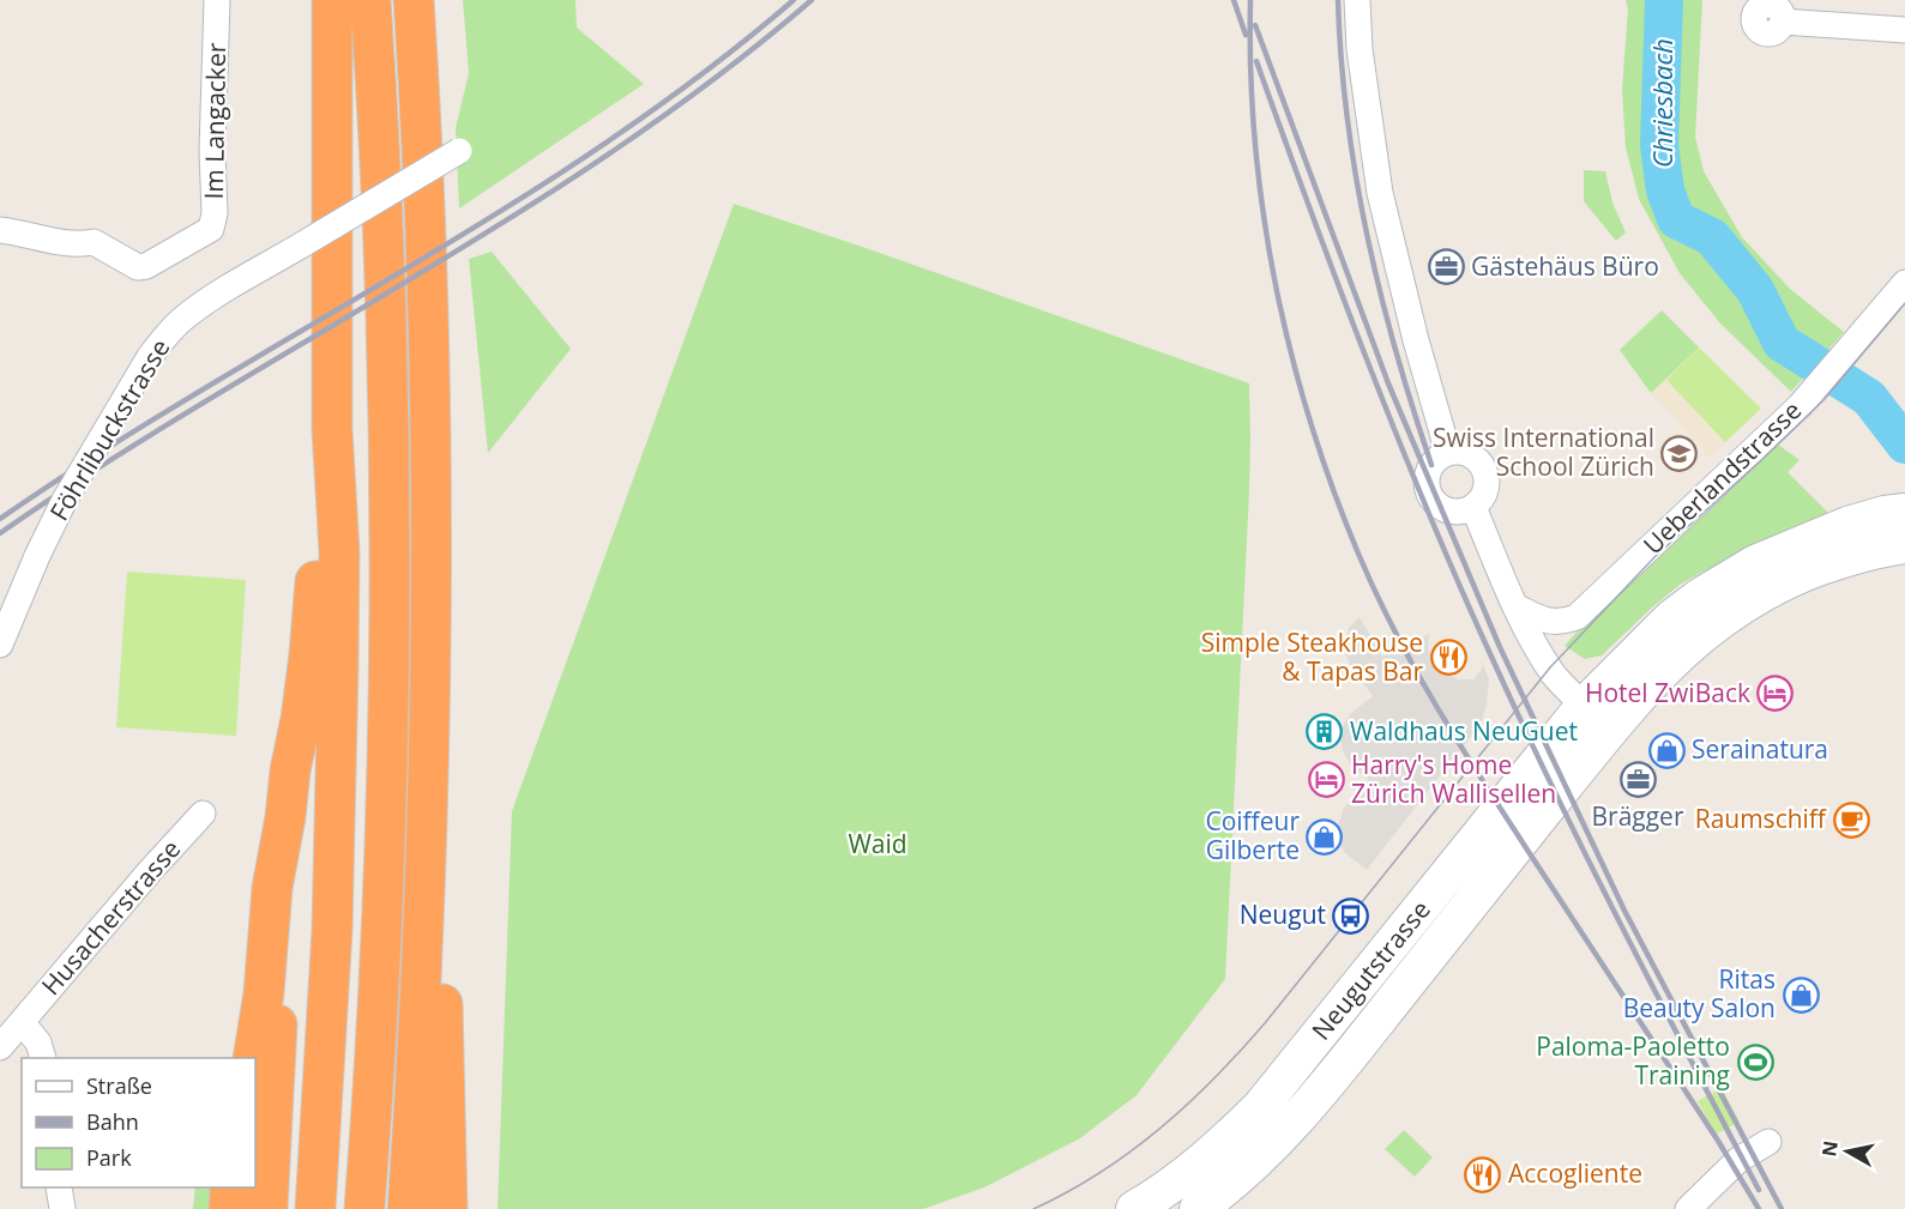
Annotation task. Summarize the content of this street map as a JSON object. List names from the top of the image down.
{
  "streets": {
    "main road": ["Neugutstrasse"],
    "street": [
      "Im Langacker",
      "Föhrlibuckstrasse",
      "Ueberlandstrasse",
      "Husacherstrasse"
    ]
  },
  "water": ["Chriesbach"],
  "parks": ["Waid"],
  "places": {
    "office": ["Gästehäus Büro", "Brägger"],
    "school or university": ["Swiss International School Zürich"],
    "restaurant": ["Simple Steakhouse & Tapas Bar", "Accogliente"],
    "hotel": ["Hotel ZwiBack", "Harry's Home Zürich Wallisellen"],
    "building": ["Waldhaus NeuGuet"],
    "shop": ["Serainatura", "Coiffeur Gilberte", "Ritas Beauty Salon"],
    "cafe": ["Raumschiff"],
    "bus stop": ["Neugut"],
    "sports": ["Paloma-Paoletto Training"]
  },
  "legend": ["Straße", "Bahn", "Park"],
  "north": "left"
}
